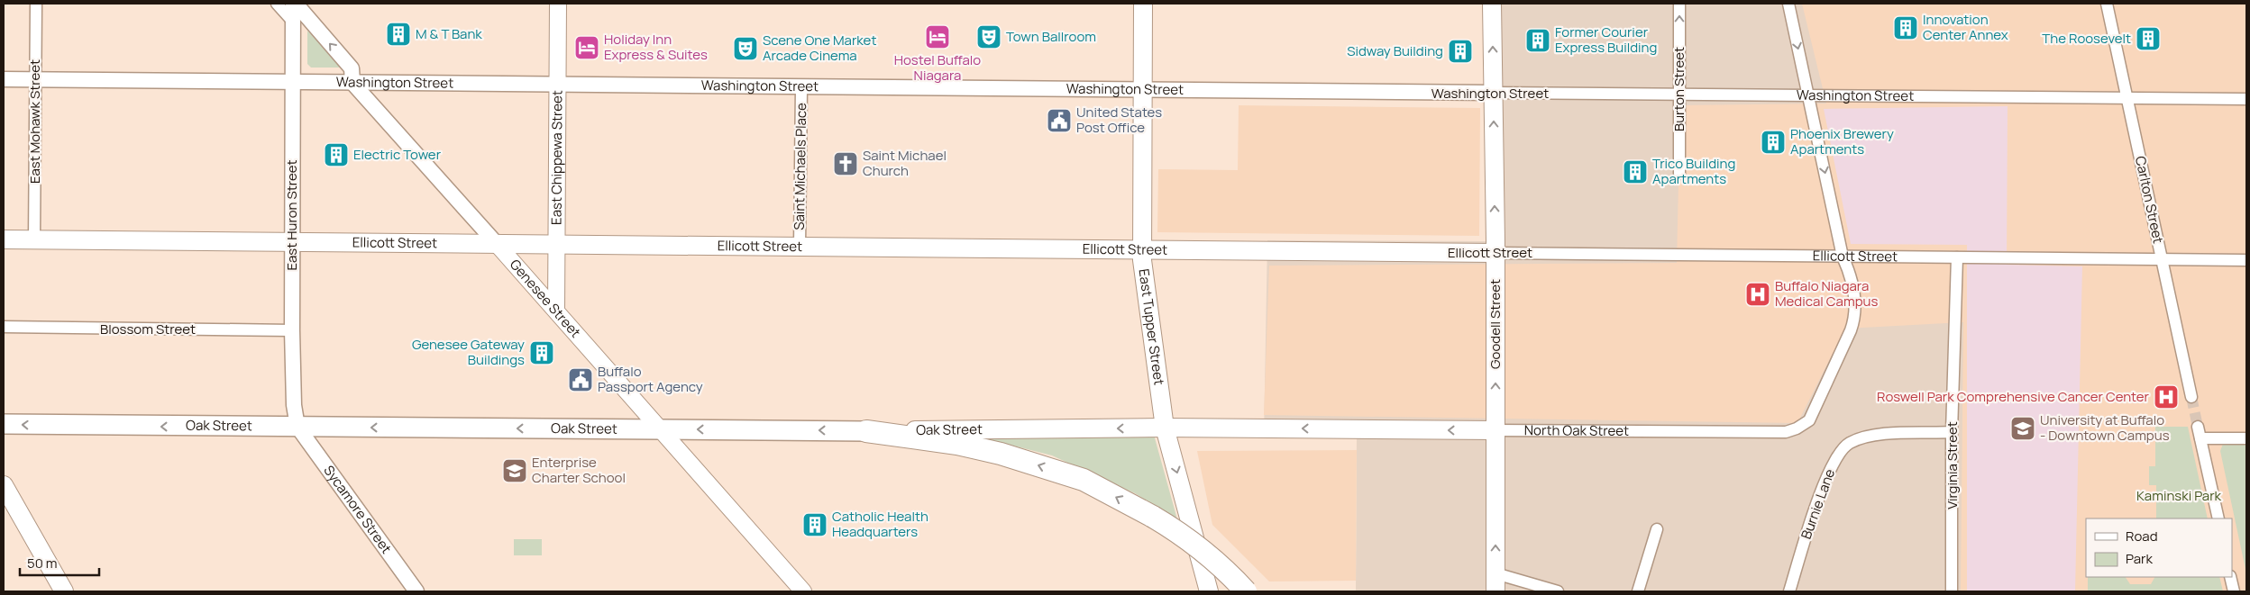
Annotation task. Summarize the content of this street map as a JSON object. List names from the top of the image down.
{
  "streets": {
    "highway": ["Oak Street"],
    "main road": [
      "East Chippewa Street",
      "Ellicott Street",
      "Genesee Street",
      "Goodell Street",
      "East Tupper Street",
      "North Oak Street"
    ],
    "street": [
      "Washington Street",
      "Burton Street",
      "East Mohawk Street",
      "Saint Michaels Place",
      "Carlton Street",
      "East Huron Street",
      "Blossom Street",
      "Virginia Street",
      "Burnie Lane",
      "Sycamore Street"
    ]
  },
  "crossings": [
    ["Washington Street", "Burton Street"],
    ["Washington Street", "East Mohawk Street"],
    ["Washington Street", "East Chippewa Street"],
    ["Washington Street", "Saint Michaels Place"],
    ["Washington Street", "Carlton Street"],
    ["Washington Street", "East Huron Street"],
    ["Washington Street", "Genesee Street"],
    ["Washington Street", "Goodell Street"],
    ["Washington Street", "East Tupper Street"],
    ["East Mohawk Street", "Ellicott Street"],
    ["East Chippewa Street", "Ellicott Street"],
    ["East Chippewa Street", "Genesee Street"],
    ["Saint Michaels Place", "Ellicott Street"],
    ["Carlton Street", "Ellicott Street"],
    ["East Huron Street", "Ellicott Street"],
    ["East Huron Street", "Genesee Street"],
    ["East Huron Street", "Blossom Street"],
    ["East Huron Street", "Oak Street"],
    ["East Huron Street", "Sycamore Street"],
    ["Ellicott Street", "Genesee Street"],
    ["Ellicott Street", "Goodell Street"],
    ["Ellicott Street", "East Tupper Street"],
    ["Ellicott Street", "North Oak Street"],
    ["Ellicott Street", "Virginia Street"],
    ["Genesee Street", "Oak Street"],
    ["Goodell Street", "North Oak Street"],
    ["East Tupper Street", "Oak Street"],
    ["East Tupper Street", "North Oak Street"],
    ["Oak Street", "North Oak Street"],
    ["Oak Street", "Sycamore Street"],
    ["Virginia Street", "Burnie Lane"]
  ],
  "one_way": [
    "Burton Street",
    "Goodell Street",
    "Oak Street",
    "North Oak Street"
  ],
  "parks": ["Kaminski Park"],
  "places": {
    "building": [
      "Innovation Center Annex",
      "M & T Bank",
      "The Roosevelt",
      "Former Courier Express Building",
      "Sidway Building",
      "Phoenix Brewery Apartments",
      "Electric Tower",
      "Trico Building Apartments",
      "Genesee Gateway Buildings",
      "Catholic Health Headquarters"
    ],
    "hotel": ["Hostel Buffalo Niagara", "Holiday Inn Express & Suites"],
    "theatre": ["Town Ballroom", "Scene One Market Arcade Cinema"],
    "public building": ["United States Post Office", "Buffalo Passport Agency"],
    "church": ["Saint Michael Church"],
    "hospital": ["Buffalo Niagara Medical Campus", "Roswell Park Comprehensive Cancer Center"],
    "school or university": ["University at Buffalo - Downtown Campus", "Enterprise Charter School"]
  },
  "legend": ["Road", "Park"],
  "scale_bar": "50 m"
}
